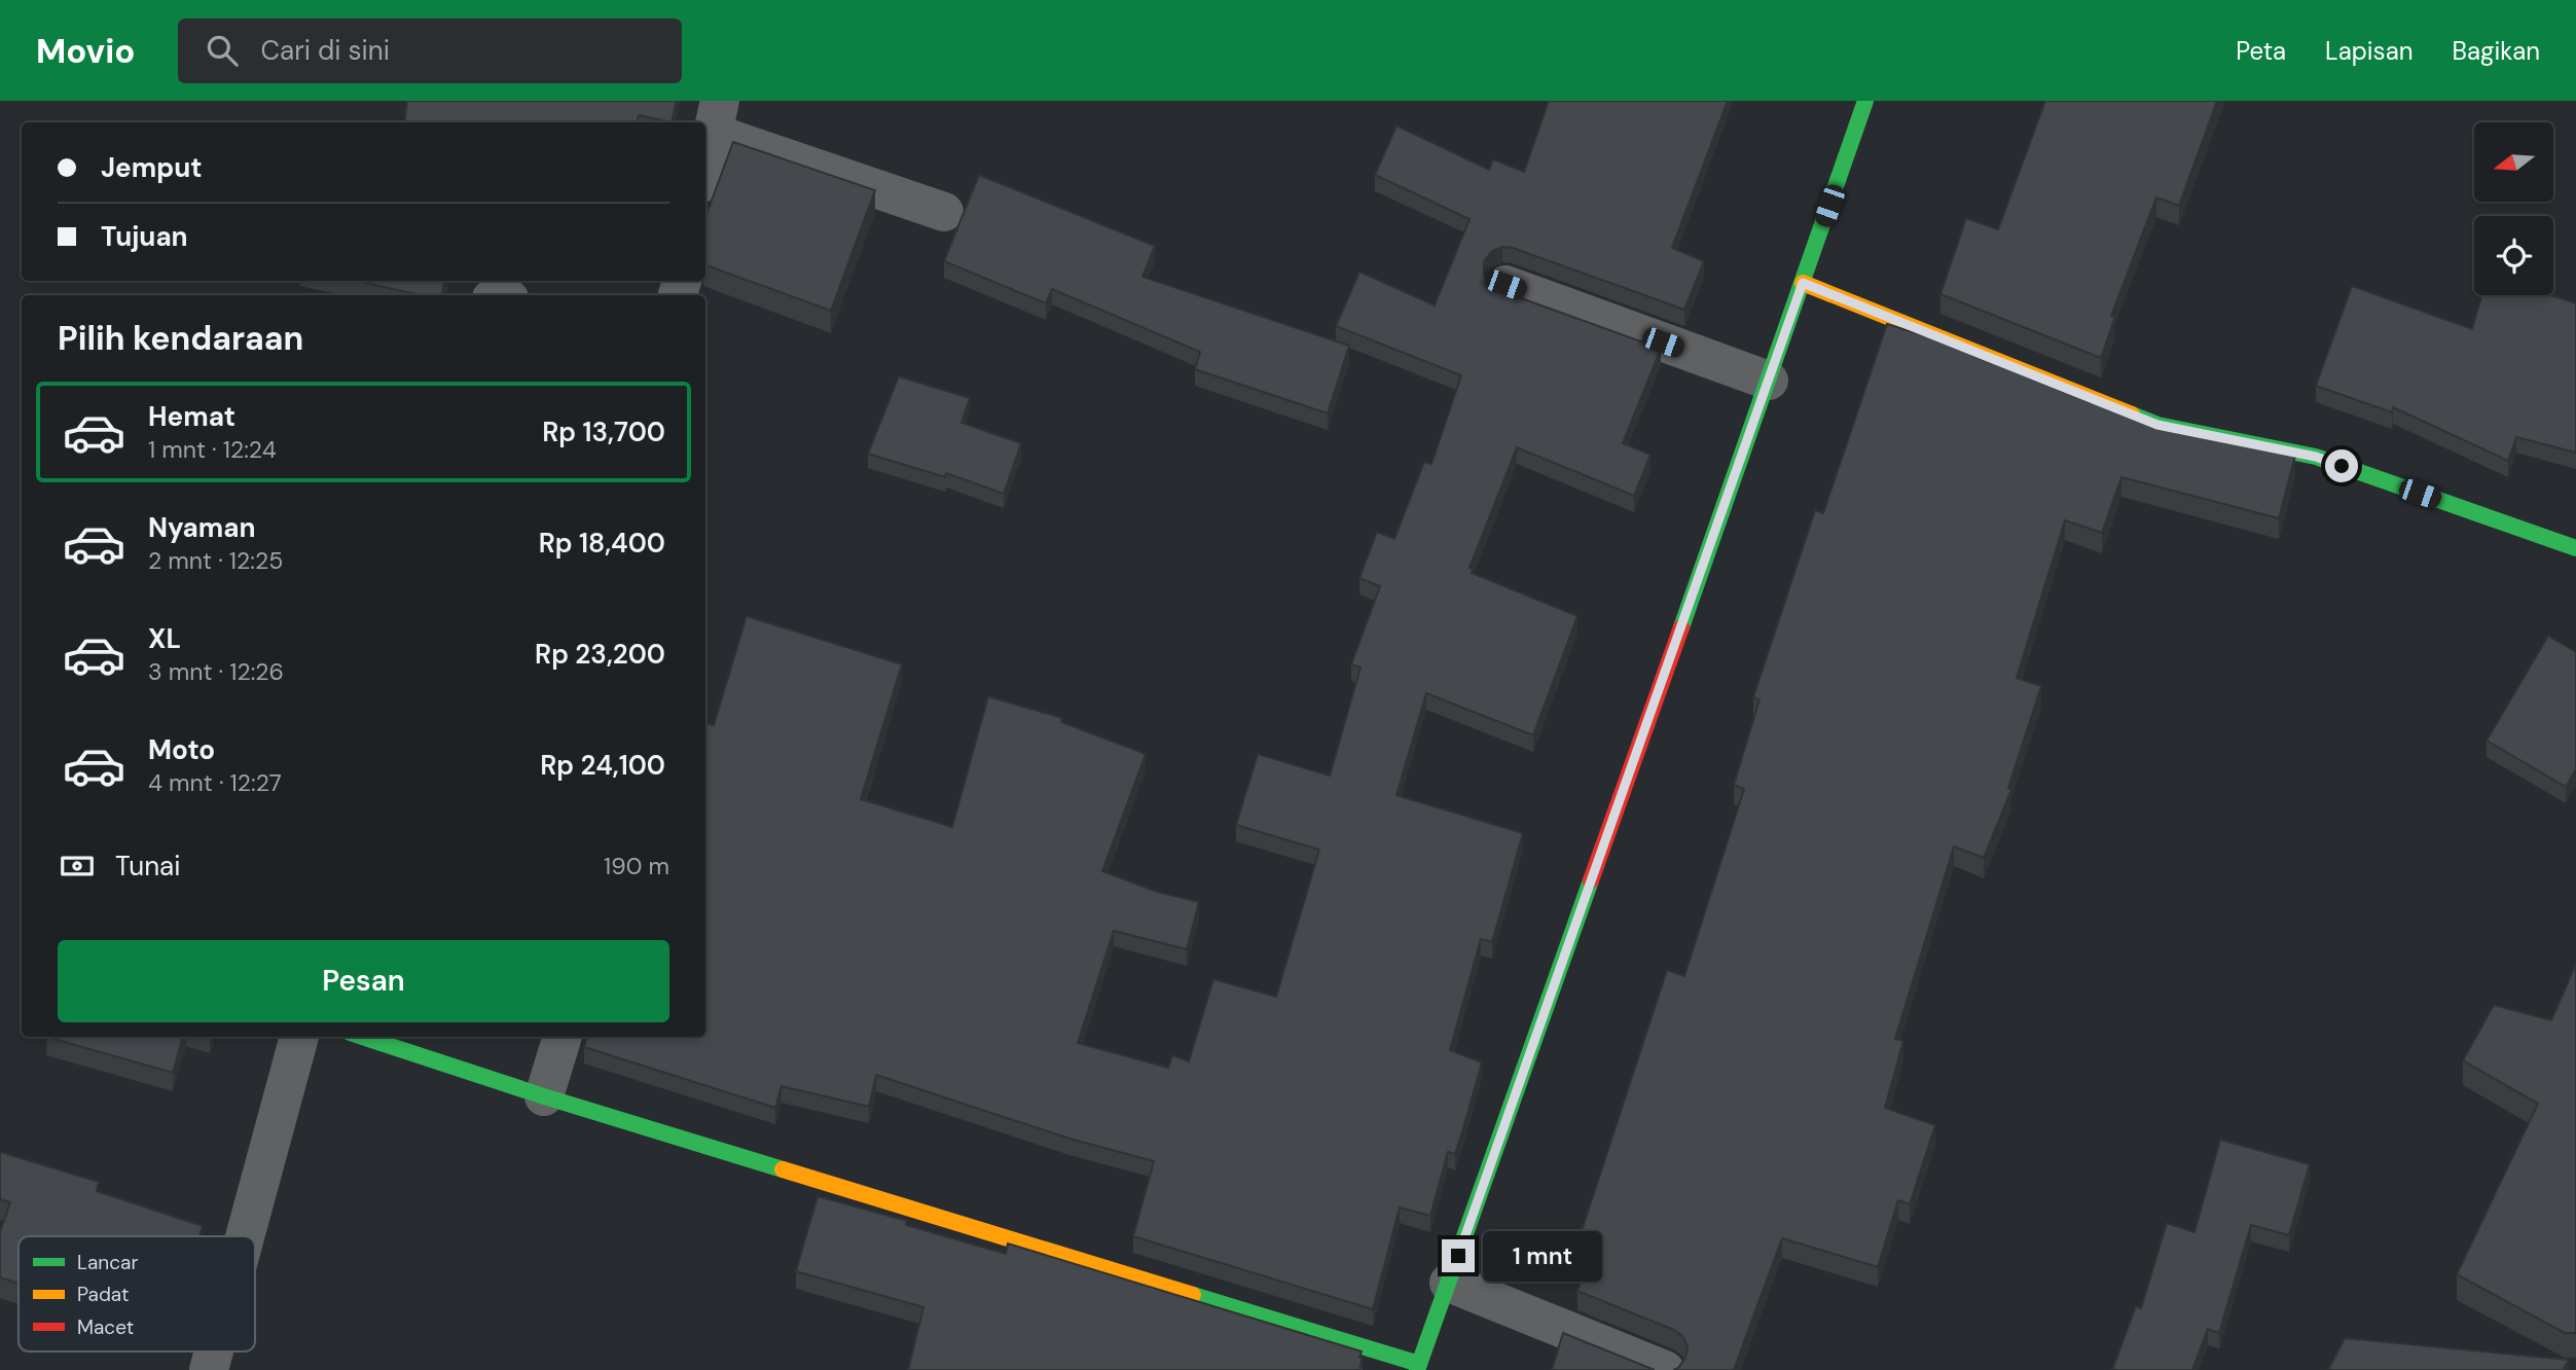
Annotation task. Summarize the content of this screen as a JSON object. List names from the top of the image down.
{
  "legend": ["Lancar", "Padat", "Macet"],
  "north": "left",
  "page": {
    "header": "Movio",
    "search": "Cari di sini",
    "nav": ["Peta", "Lapisan", "Bagikan"],
    "banner": ["Jemput", "Tujuan"],
    "heading": "Pilih kendaraan",
    "list": [
      {
        "name": "Hemat",
        "note": "1 mnt · 12:24",
        "value": "Rp 13,700"
      },
      {
        "name": "Nyaman",
        "note": "2 mnt · 12:25",
        "value": "Rp 18,400"
      },
      {
        "name": "XL",
        "note": "3 mnt · 12:26",
        "value": "Rp 23,200"
      },
      {
        "name": "Moto",
        "note": "4 mnt · 12:27",
        "value": "Rp 24,100"
      }
    ],
    "pay": ["Tunai", "190 m"],
    "buttons": "Pesan",
    "bubble": "1 mnt"
  }
}
